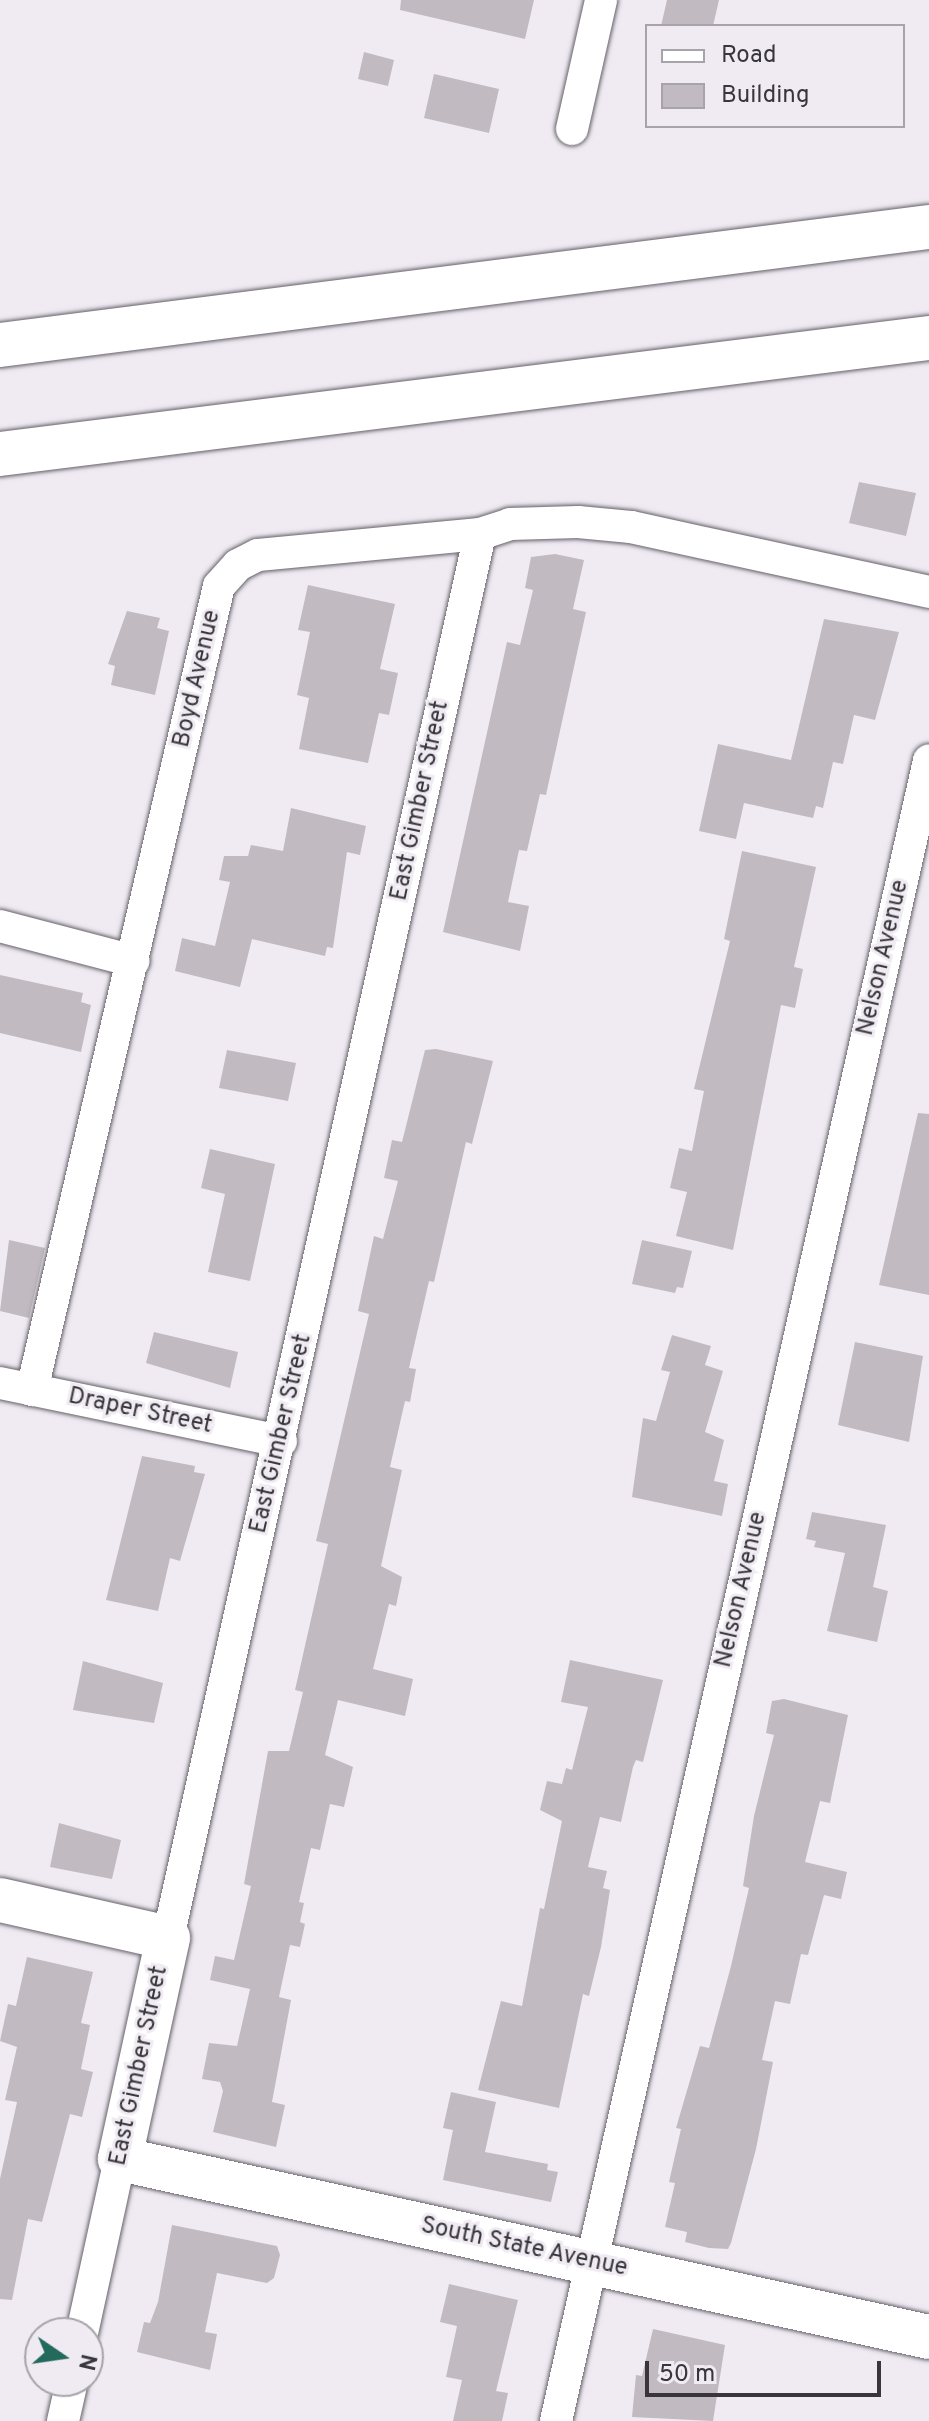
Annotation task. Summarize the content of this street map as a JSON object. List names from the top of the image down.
{
  "streets": {
    "main road": ["East Gimber Street", "South State Avenue"],
    "street": ["Boyd Avenue", "Nelson Avenue", "Draper Street"]
  },
  "crossings": [
    ["Boyd Avenue", "East Gimber Street"],
    ["Boyd Avenue", "Draper Street"],
    ["East Gimber Street", "Draper Street"],
    ["East Gimber Street", "South State Avenue"],
    ["Nelson Avenue", "South State Avenue"]
  ],
  "legend": ["Road", "Building"],
  "scale_bar": "50 m",
  "north": "right"
}
